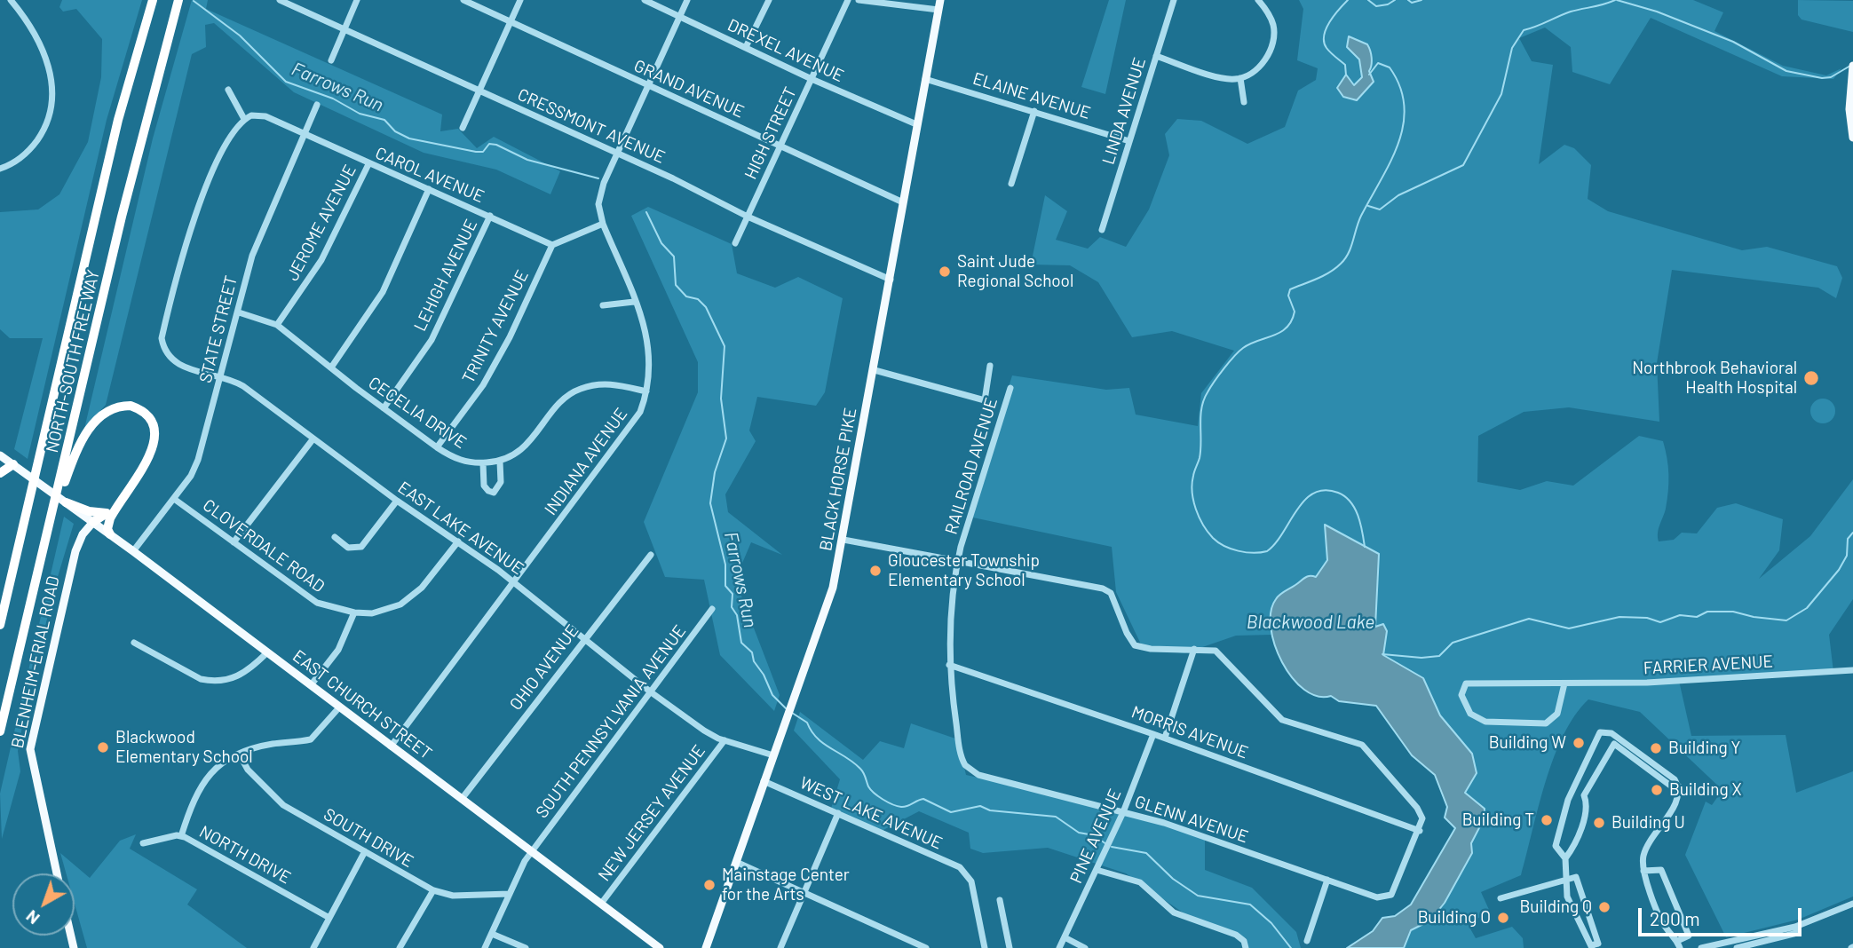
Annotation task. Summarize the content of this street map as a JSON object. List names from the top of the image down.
{
  "streets": {
    "highway": ["NORTH-SOUTH FREEWAY"],
    "main road": ["BLACK HORSE PIKE", "BLENHEIM-ERIAL ROAD", "EAST CHURCH STREET"],
    "street": [
      "DREXEL AVENUE",
      "GRAND AVENUE",
      "ELAINE AVENUE",
      "LINDA AVENUE",
      "CRESSMONT AVENUE",
      "HIGH STREET",
      "CAROL AVENUE",
      "JEROME AVENUE",
      "LEHIGH AVENUE",
      "TRINITY AVENUE",
      "STATE STREET",
      "CECELIA DRIVE",
      "INDIANA AVENUE",
      "RAILROAD AVENUE",
      "EAST LAKE AVENUE",
      "CLOVERDALE ROAD",
      "FARRIER AVENUE",
      "OHIO AVENUE",
      "SOUTH PENNSYLVANIA AVENUE",
      "MORRIS AVENUE",
      "NEW JERSEY AVENUE",
      "WEST LAKE AVENUE",
      "GLENN AVENUE",
      "PINE AVENUE",
      "SOUTH DRIVE",
      "NORTH DRIVE"
    ]
  },
  "crossings": [
    ["DREXEL AVENUE", "HIGH STREET"],
    ["DREXEL AVENUE", "INDIANA AVENUE"],
    ["DREXEL AVENUE", "BLACK HORSE PIKE"],
    ["GRAND AVENUE", "HIGH STREET"],
    ["GRAND AVENUE", "INDIANA AVENUE"],
    ["GRAND AVENUE", "BLACK HORSE PIKE"],
    ["ELAINE AVENUE", "LINDA AVENUE"],
    ["ELAINE AVENUE", "BLACK HORSE PIKE"],
    ["CRESSMONT AVENUE", "HIGH STREET"],
    ["CRESSMONT AVENUE", "INDIANA AVENUE"],
    ["CRESSMONT AVENUE", "BLACK HORSE PIKE"],
    ["CAROL AVENUE", "JEROME AVENUE"],
    ["CAROL AVENUE", "LEHIGH AVENUE"],
    ["CAROL AVENUE", "TRINITY AVENUE"],
    ["CAROL AVENUE", "STATE STREET"],
    ["CAROL AVENUE", "EAST LAKE AVENUE"],
    ["JEROME AVENUE", "CECELIA DRIVE"],
    ["LEHIGH AVENUE", "CECELIA DRIVE"],
    ["TRINITY AVENUE", "CECELIA DRIVE"],
    ["STATE STREET", "CECELIA DRIVE"],
    ["STATE STREET", "EAST LAKE AVENUE"],
    ["STATE STREET", "CLOVERDALE ROAD"],
    ["STATE STREET", "EAST CHURCH STREET"],
    ["CECELIA DRIVE", "INDIANA AVENUE"],
    ["INDIANA AVENUE", "EAST LAKE AVENUE"],
    ["INDIANA AVENUE", "EAST CHURCH STREET"],
    ["RAILROAD AVENUE", "MORRIS AVENUE"],
    ["RAILROAD AVENUE", "GLENN AVENUE"],
    ["BLACK HORSE PIKE", "EAST LAKE AVENUE"],
    ["BLACK HORSE PIKE", "WEST LAKE AVENUE"],
    ["EAST LAKE AVENUE", "CLOVERDALE ROAD"],
    ["EAST LAKE AVENUE", "OHIO AVENUE"],
    ["EAST LAKE AVENUE", "SOUTH PENNSYLVANIA AVENUE"],
    ["EAST LAKE AVENUE", "NEW JERSEY AVENUE"],
    ["BLENHEIM-ERIAL ROAD", "EAST CHURCH STREET"],
    ["OHIO AVENUE", "EAST CHURCH STREET"],
    ["EAST CHURCH STREET", "SOUTH PENNSYLVANIA AVENUE"],
    ["EAST CHURCH STREET", "NEW JERSEY AVENUE"],
    ["SOUTH PENNSYLVANIA AVENUE", "SOUTH DRIVE"],
    ["MORRIS AVENUE", "GLENN AVENUE"],
    ["MORRIS AVENUE", "PINE AVENUE"],
    ["GLENN AVENUE", "PINE AVENUE"]
  ],
  "water": ["Farrows Run", "Blackwood Lake"],
  "places": [
    "Saint Jude Regional School",
    "Northbrook Behavioral Health Hospital",
    "Gloucester Township Elementary School",
    "Building W",
    "Blackwood Elementary School",
    "Building Y",
    "Building X",
    "Building T",
    "Building U",
    "Mainstage Center for the Arts",
    "Building Q",
    "Building O"
  ],
  "scale_bar": "200 m",
  "north": "bottom left"
}
